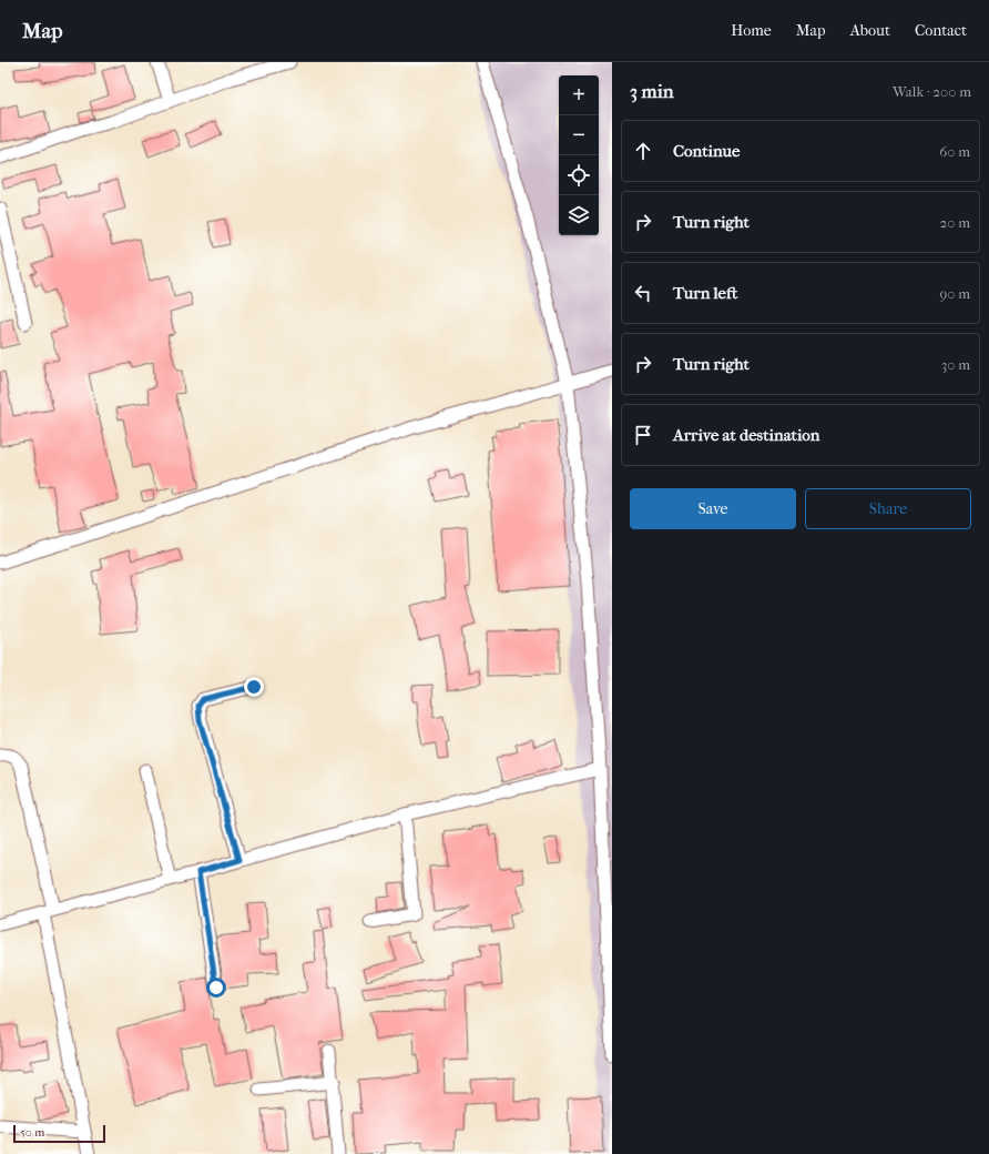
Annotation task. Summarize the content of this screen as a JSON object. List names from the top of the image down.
{
  "scale_bar": "50 m",
  "page": {
    "header": "Map",
    "nav": [
      "Home",
      "Map",
      "About",
      "Contact"
    ],
    "heading": ["3 min", "Walk · 200 m"],
    "map_buttons": ["+", "−"],
    "list": [
      ["Continue", "60 m"],
      ["Turn right", "20 m"],
      ["Turn left", "90 m"],
      ["Turn right", "30 m"],
      "Arrive at destination"
    ],
    "buttons": ["Save", "Share"],
    "scale": "50 m"
  }
}
